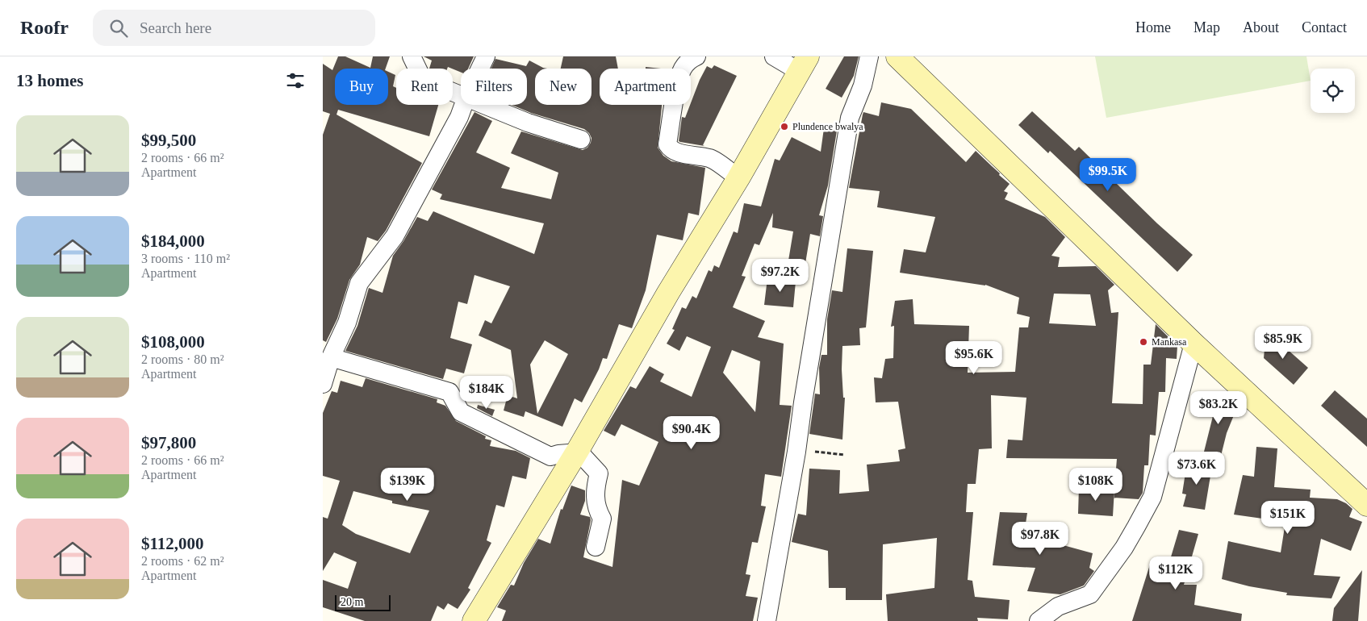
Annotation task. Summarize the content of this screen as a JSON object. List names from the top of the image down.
{
  "places": ["Plundence bwalya", "Mankasa"],
  "scale_bar": "20 m",
  "page": {
    "header": "Roofr",
    "search": "Search here",
    "nav": [
      "Home",
      "Map",
      "About",
      "Contact"
    ],
    "heading": "13 homes",
    "chip": [
      "Buy",
      "Rent",
      "Filters",
      "New",
      "Apartment"
    ],
    "list": [
      {
        "name": "$99,500",
        "note": "2 rooms · 66 m² · Apartment"
      },
      {
        "name": "$184,000",
        "note": "3 rooms · 110 m² · Apartment"
      },
      {
        "name": "$108,000",
        "note": "2 rooms · 80 m² · Apartment"
      },
      {
        "name": "$97,800",
        "note": "2 rooms · 66 m² · Apartment"
      },
      {
        "name": "$112,000",
        "note": "2 rooms · 62 m² · Apartment"
      }
    ],
    "price": [
      "$99.5K",
      "$97.2K",
      "$85.9K",
      "$95.6K",
      "$184K",
      "$83.2K",
      "$90.4K",
      "$73.6K",
      "$139K",
      "$108K",
      "$151K",
      "$97.8K",
      "$112K"
    ],
    "scale": "20 m"
  }
}
